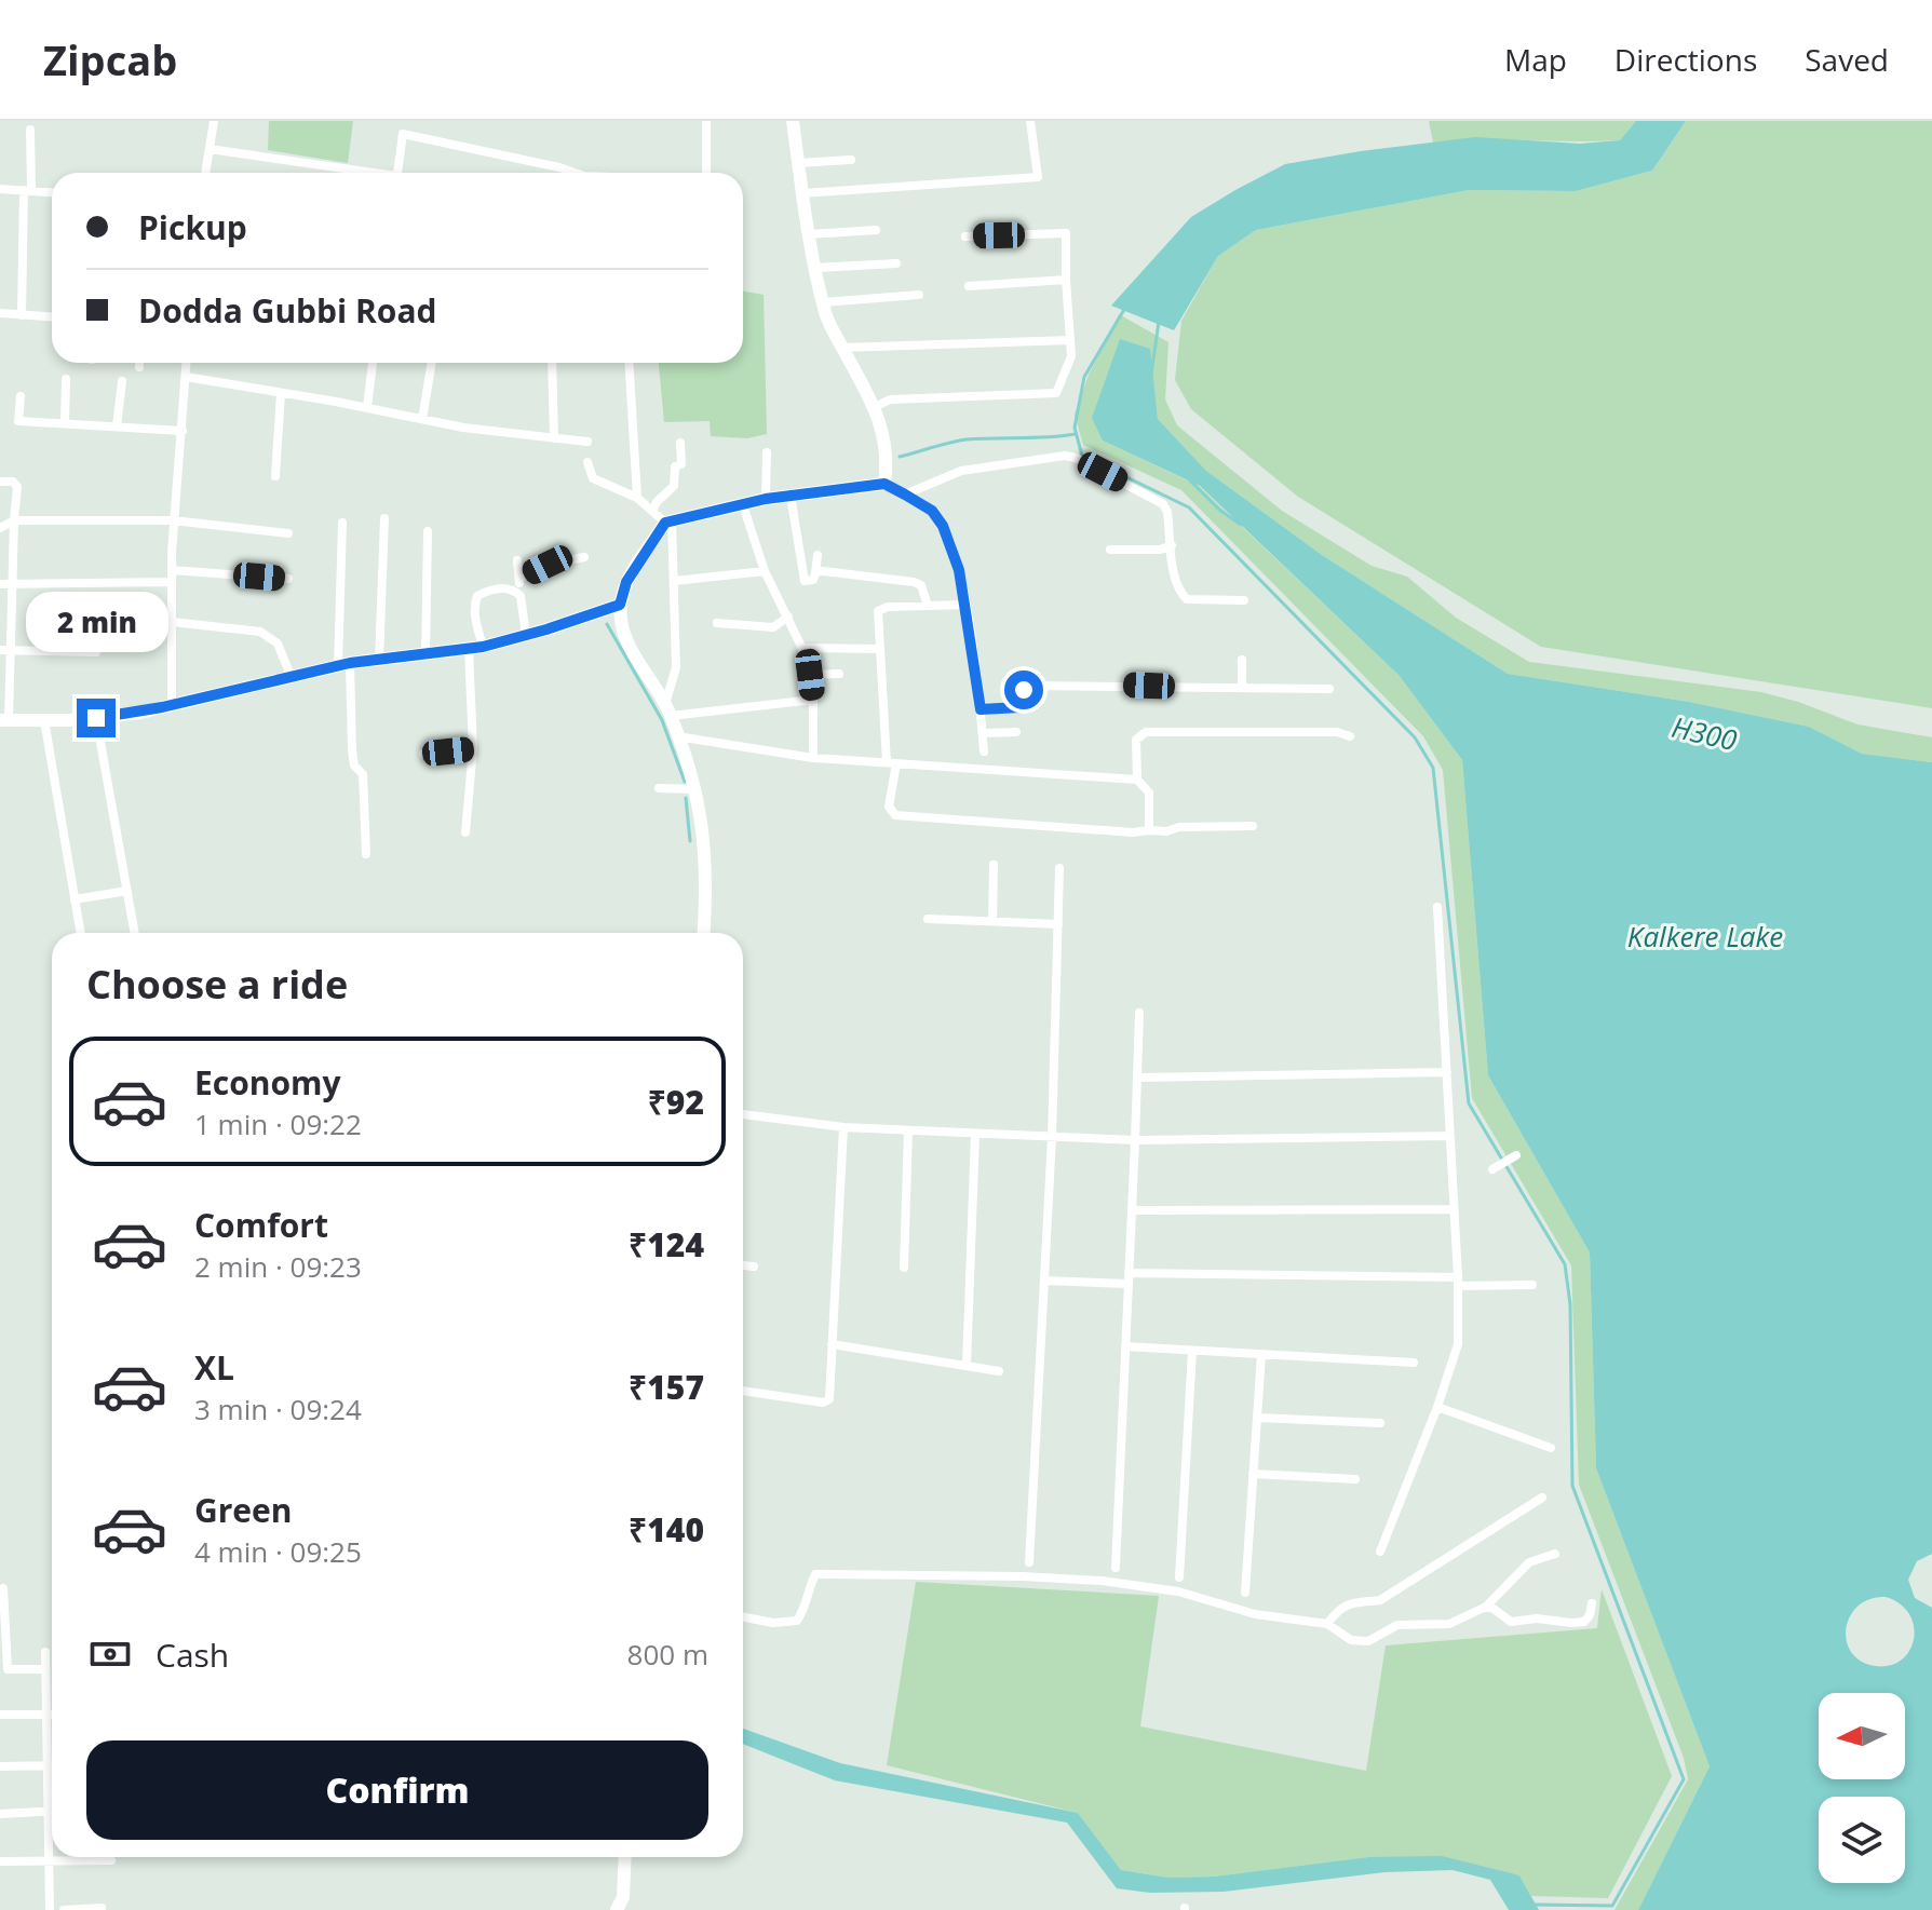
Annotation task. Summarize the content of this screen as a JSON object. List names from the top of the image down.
{
  "water": ["H300", "Kalkere Lake"],
  "north": "left",
  "page": {
    "header": "Zipcab",
    "nav": ["Map", "Directions", "Saved"],
    "banner": ["Pickup", "Dodda Gubbi Road"],
    "bubble": "2 min",
    "heading": "Choose a ride",
    "list": [
      {
        "name": "Economy",
        "note": "1 min · 09:22",
        "value": "₹92"
      },
      {
        "name": "Comfort",
        "note": "2 min · 09:23",
        "value": "₹124"
      },
      {
        "name": "XL",
        "note": "3 min · 09:24",
        "value": "₹157"
      },
      {
        "name": "Green",
        "note": "4 min · 09:25",
        "value": "₹140"
      }
    ],
    "pay": ["Cash", "800 m"],
    "buttons": "Confirm"
  }
}
